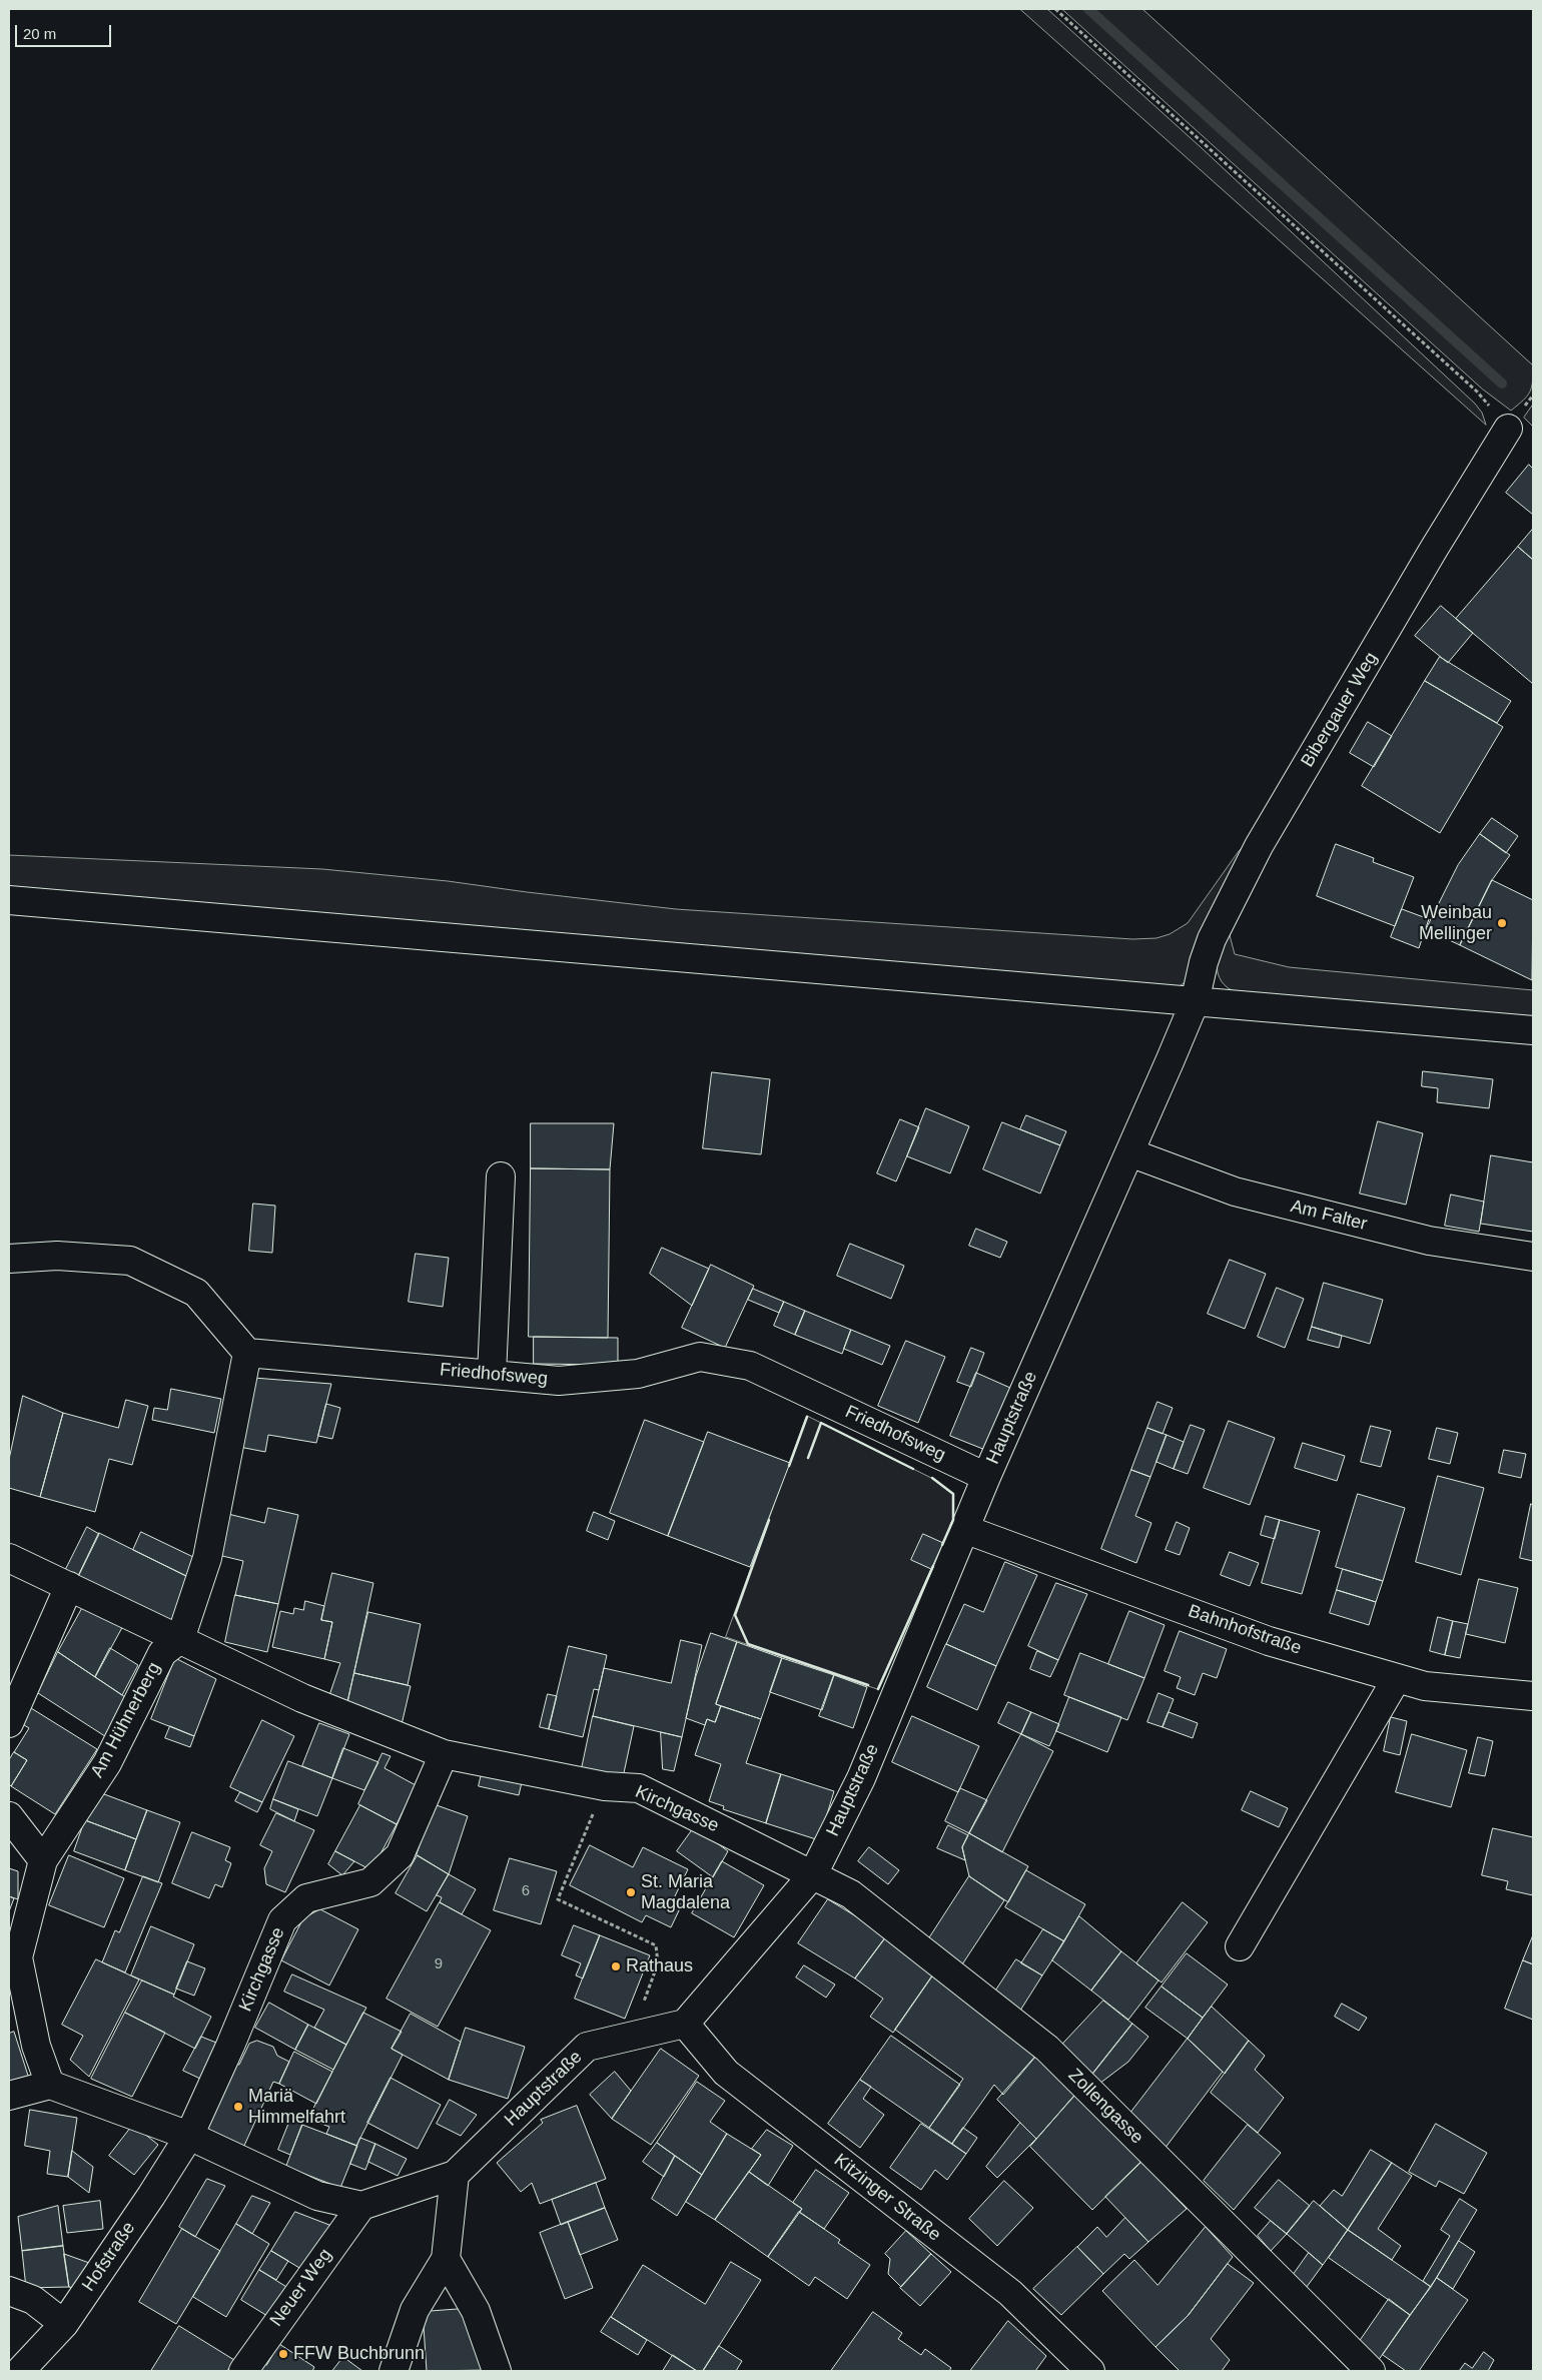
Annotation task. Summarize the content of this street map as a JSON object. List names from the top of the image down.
{
  "streets": {
    "street": [
      "Bibergauer Weg",
      "Am Falter",
      "Friedhofsweg",
      "Hauptstraße",
      "Bahnhofstraße",
      "Am Hühnerberg",
      "Kirchgasse",
      "Zollengasse",
      "Kitzinger Straße",
      "Hofstraße",
      "Neuer Weg"
    ]
  },
  "crossings": [
    ["Bibergauer Weg", "Hauptstraße"],
    ["Am Falter", "Hauptstraße"],
    ["Friedhofsweg", "Hauptstraße"],
    ["Hauptstraße", "Bahnhofstraße"],
    ["Hauptstraße", "Kirchgasse"],
    ["Hauptstraße", "Zollengasse"],
    ["Hauptstraße", "Kitzinger Straße"],
    ["Hauptstraße", "Hofstraße"],
    ["Hauptstraße", "Neuer Weg"],
    ["Am Hühnerberg", "Kirchgasse"],
    ["Kirchgasse", "Zollengasse"],
    ["Kirchgasse", "Hofstraße"]
  ],
  "places": [
    "Weinbau Mellinger",
    "St. Maria Magdalena",
    "Rathaus",
    "Mariä Himmelfahrt",
    "FFW Buchbrunn"
  ],
  "house_numbers": ["6", "9"],
  "scale_bar": "20 m"
}
